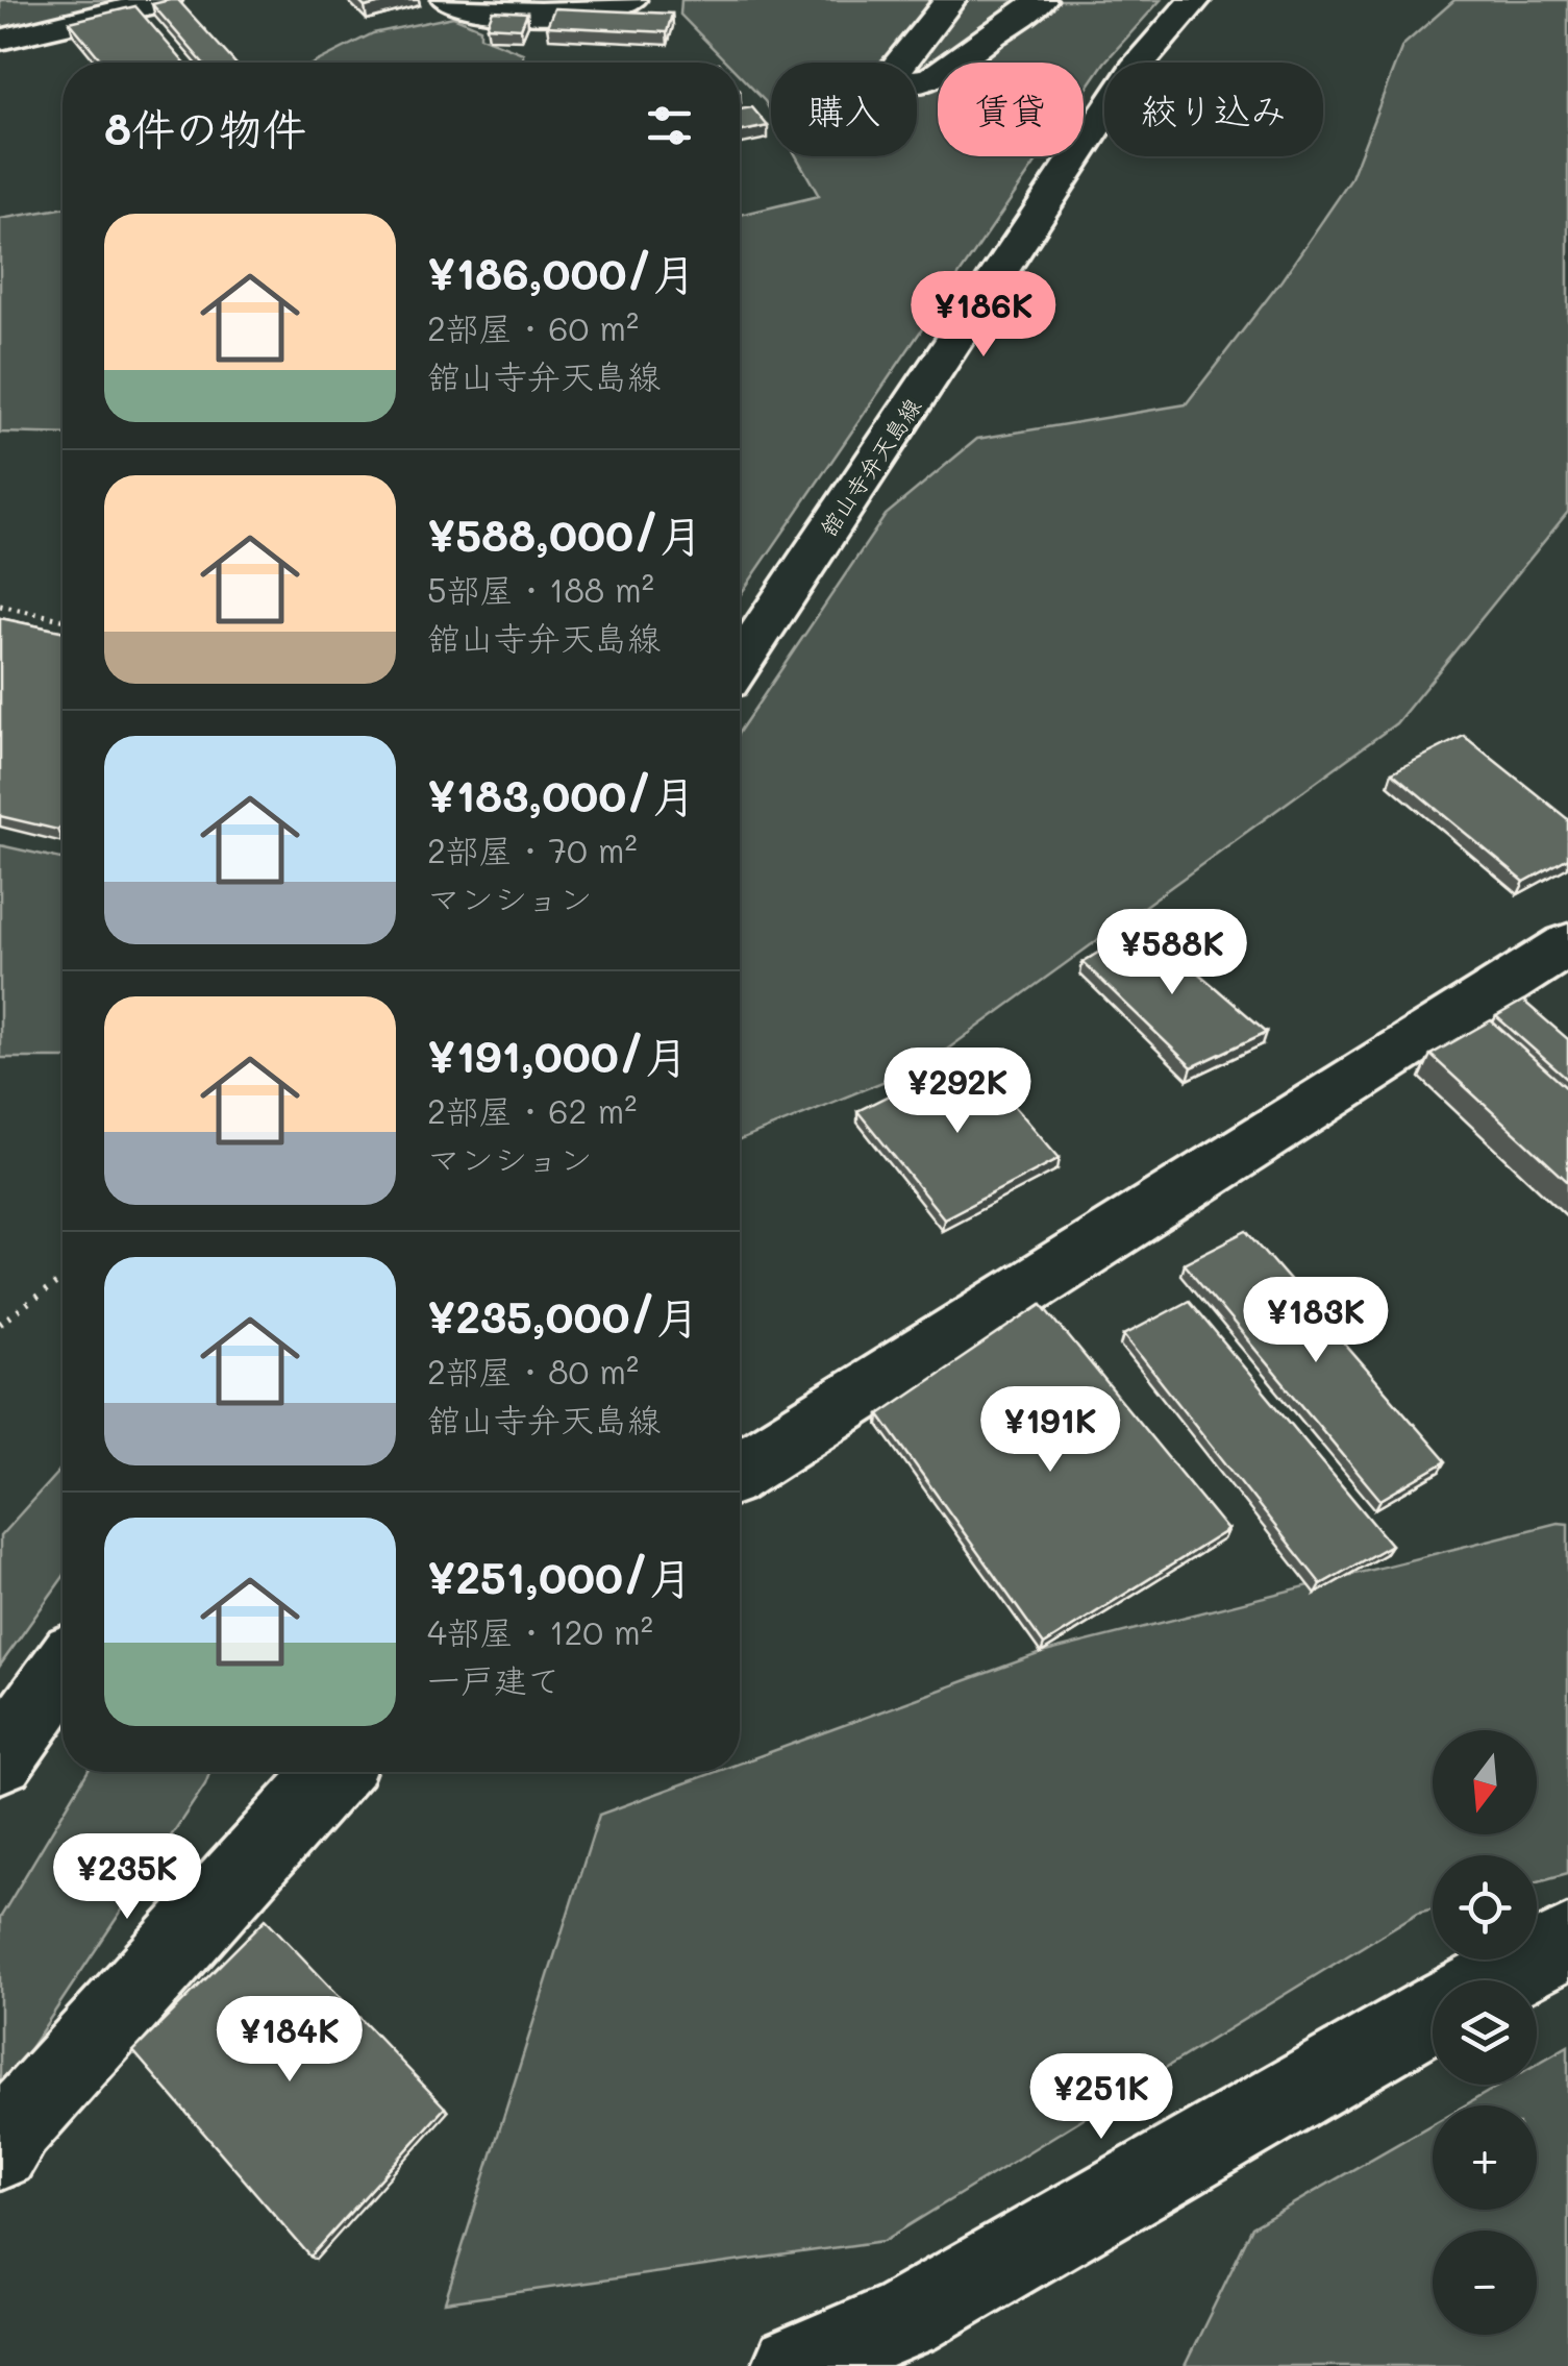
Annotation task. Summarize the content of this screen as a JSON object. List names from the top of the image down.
{
  "streets": {
    "street": ["舘山寺弁天島線"]
  },
  "north": "bottom",
  "page": {
    "chip": ["購入", "賃貸", "絞り込み"],
    "heading": "8件の物件",
    "list": [
      {
        "name": "¥186,000/月",
        "note": "2部屋 · 60 m² · 舘山寺弁天島線"
      },
      {
        "name": "¥588,000/月",
        "note": "5部屋 · 188 m² · 舘山寺弁天島線"
      },
      {
        "name": "¥183,000/月",
        "note": "2部屋 · 70 m² · マンション"
      },
      {
        "name": "¥191,000/月",
        "note": "2部屋 · 62 m² · マンション"
      },
      {
        "name": "¥235,000/月",
        "note": "2部屋 · 80 m² · 舘山寺弁天島線"
      },
      {
        "name": "¥251,000/月",
        "note": "4部屋 · 120 m² · 一戸建て"
      }
    ],
    "price": [
      "¥186K",
      "¥588K",
      "¥292K",
      "¥183K",
      "¥191K",
      "¥235K",
      "¥184K",
      "¥251K"
    ],
    "map_buttons": ["+", "−"]
  }
}
